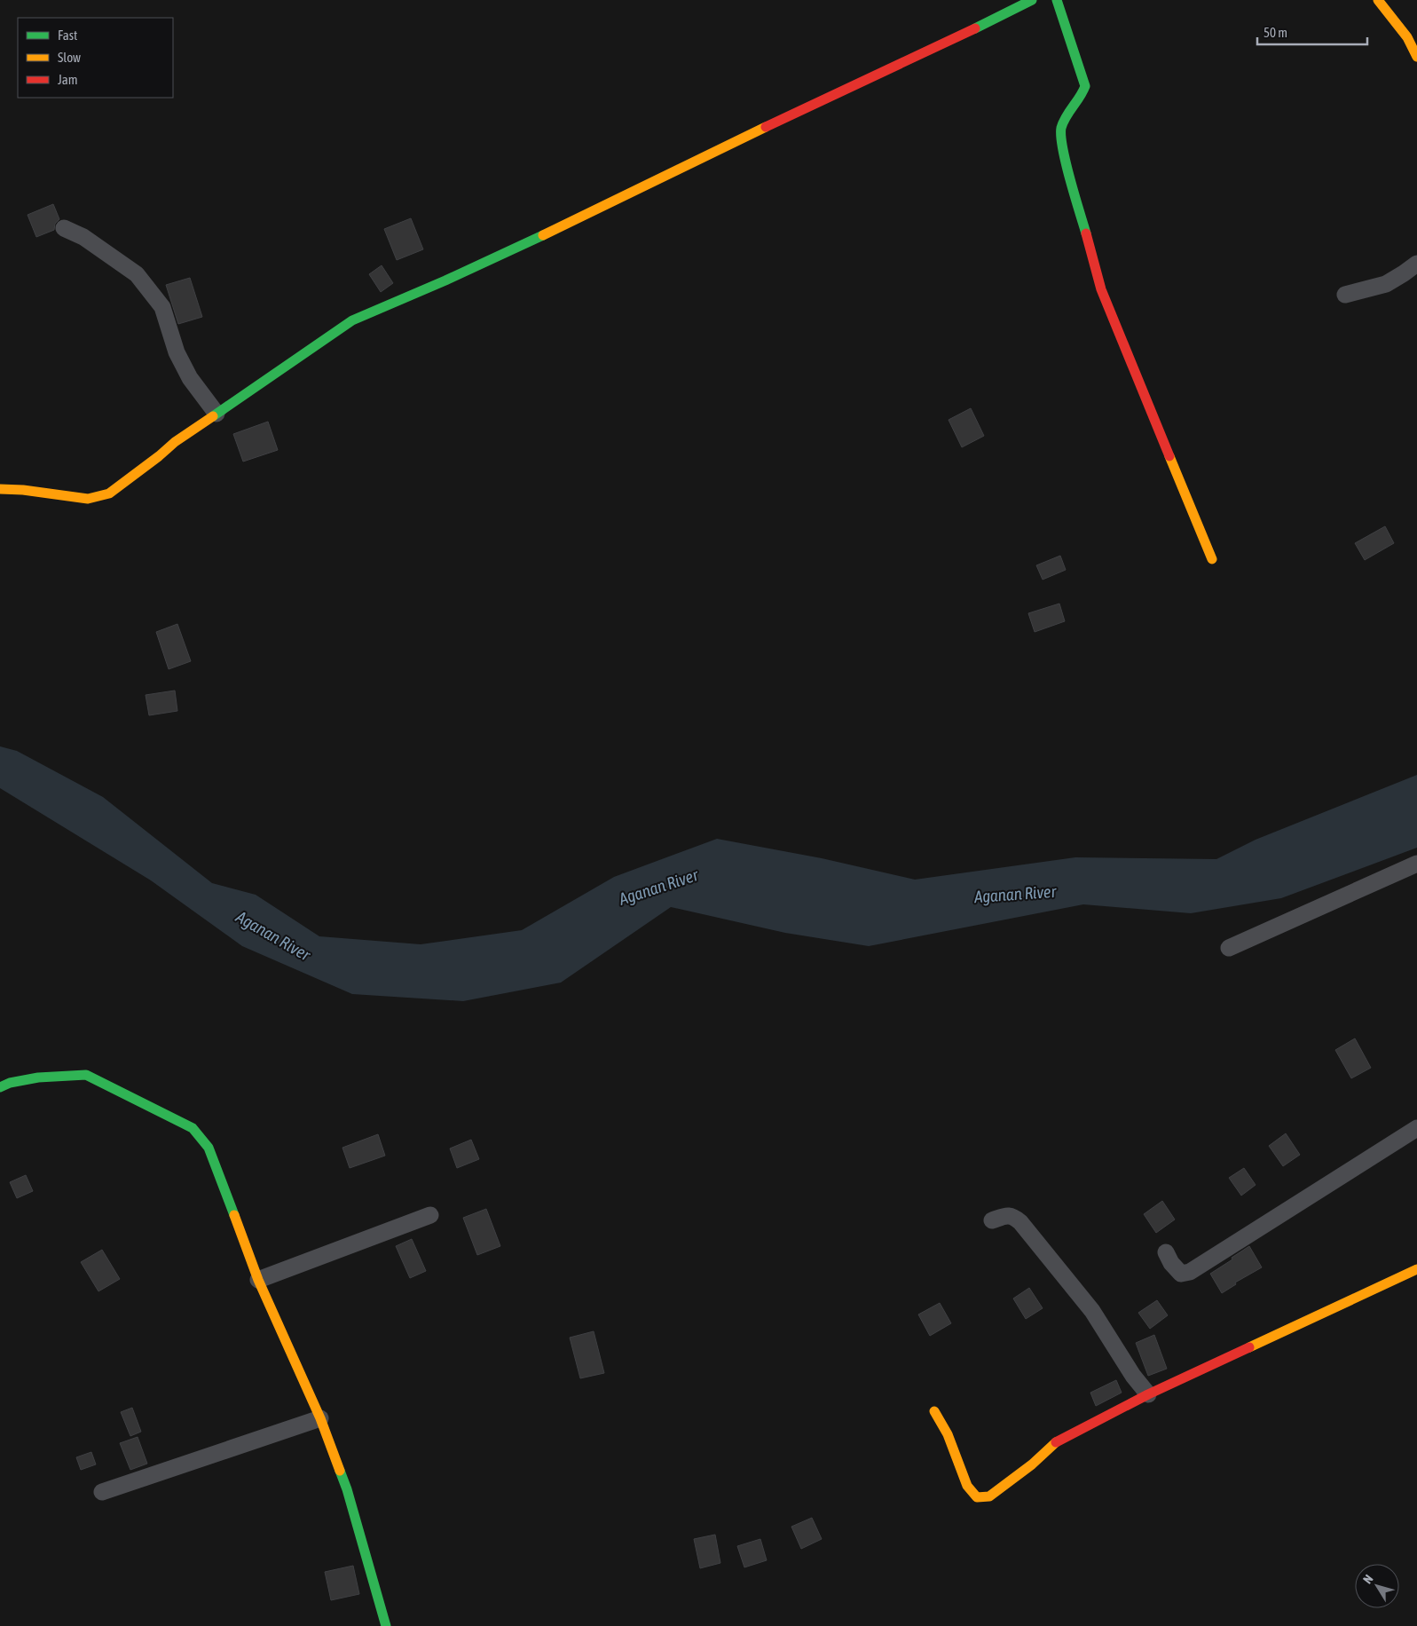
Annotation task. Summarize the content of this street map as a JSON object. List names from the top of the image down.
{
  "water": ["Aganan River"],
  "legend": ["Fast", "Slow", "Jam"],
  "scale_bar": "50 m",
  "north": "top left"
}
